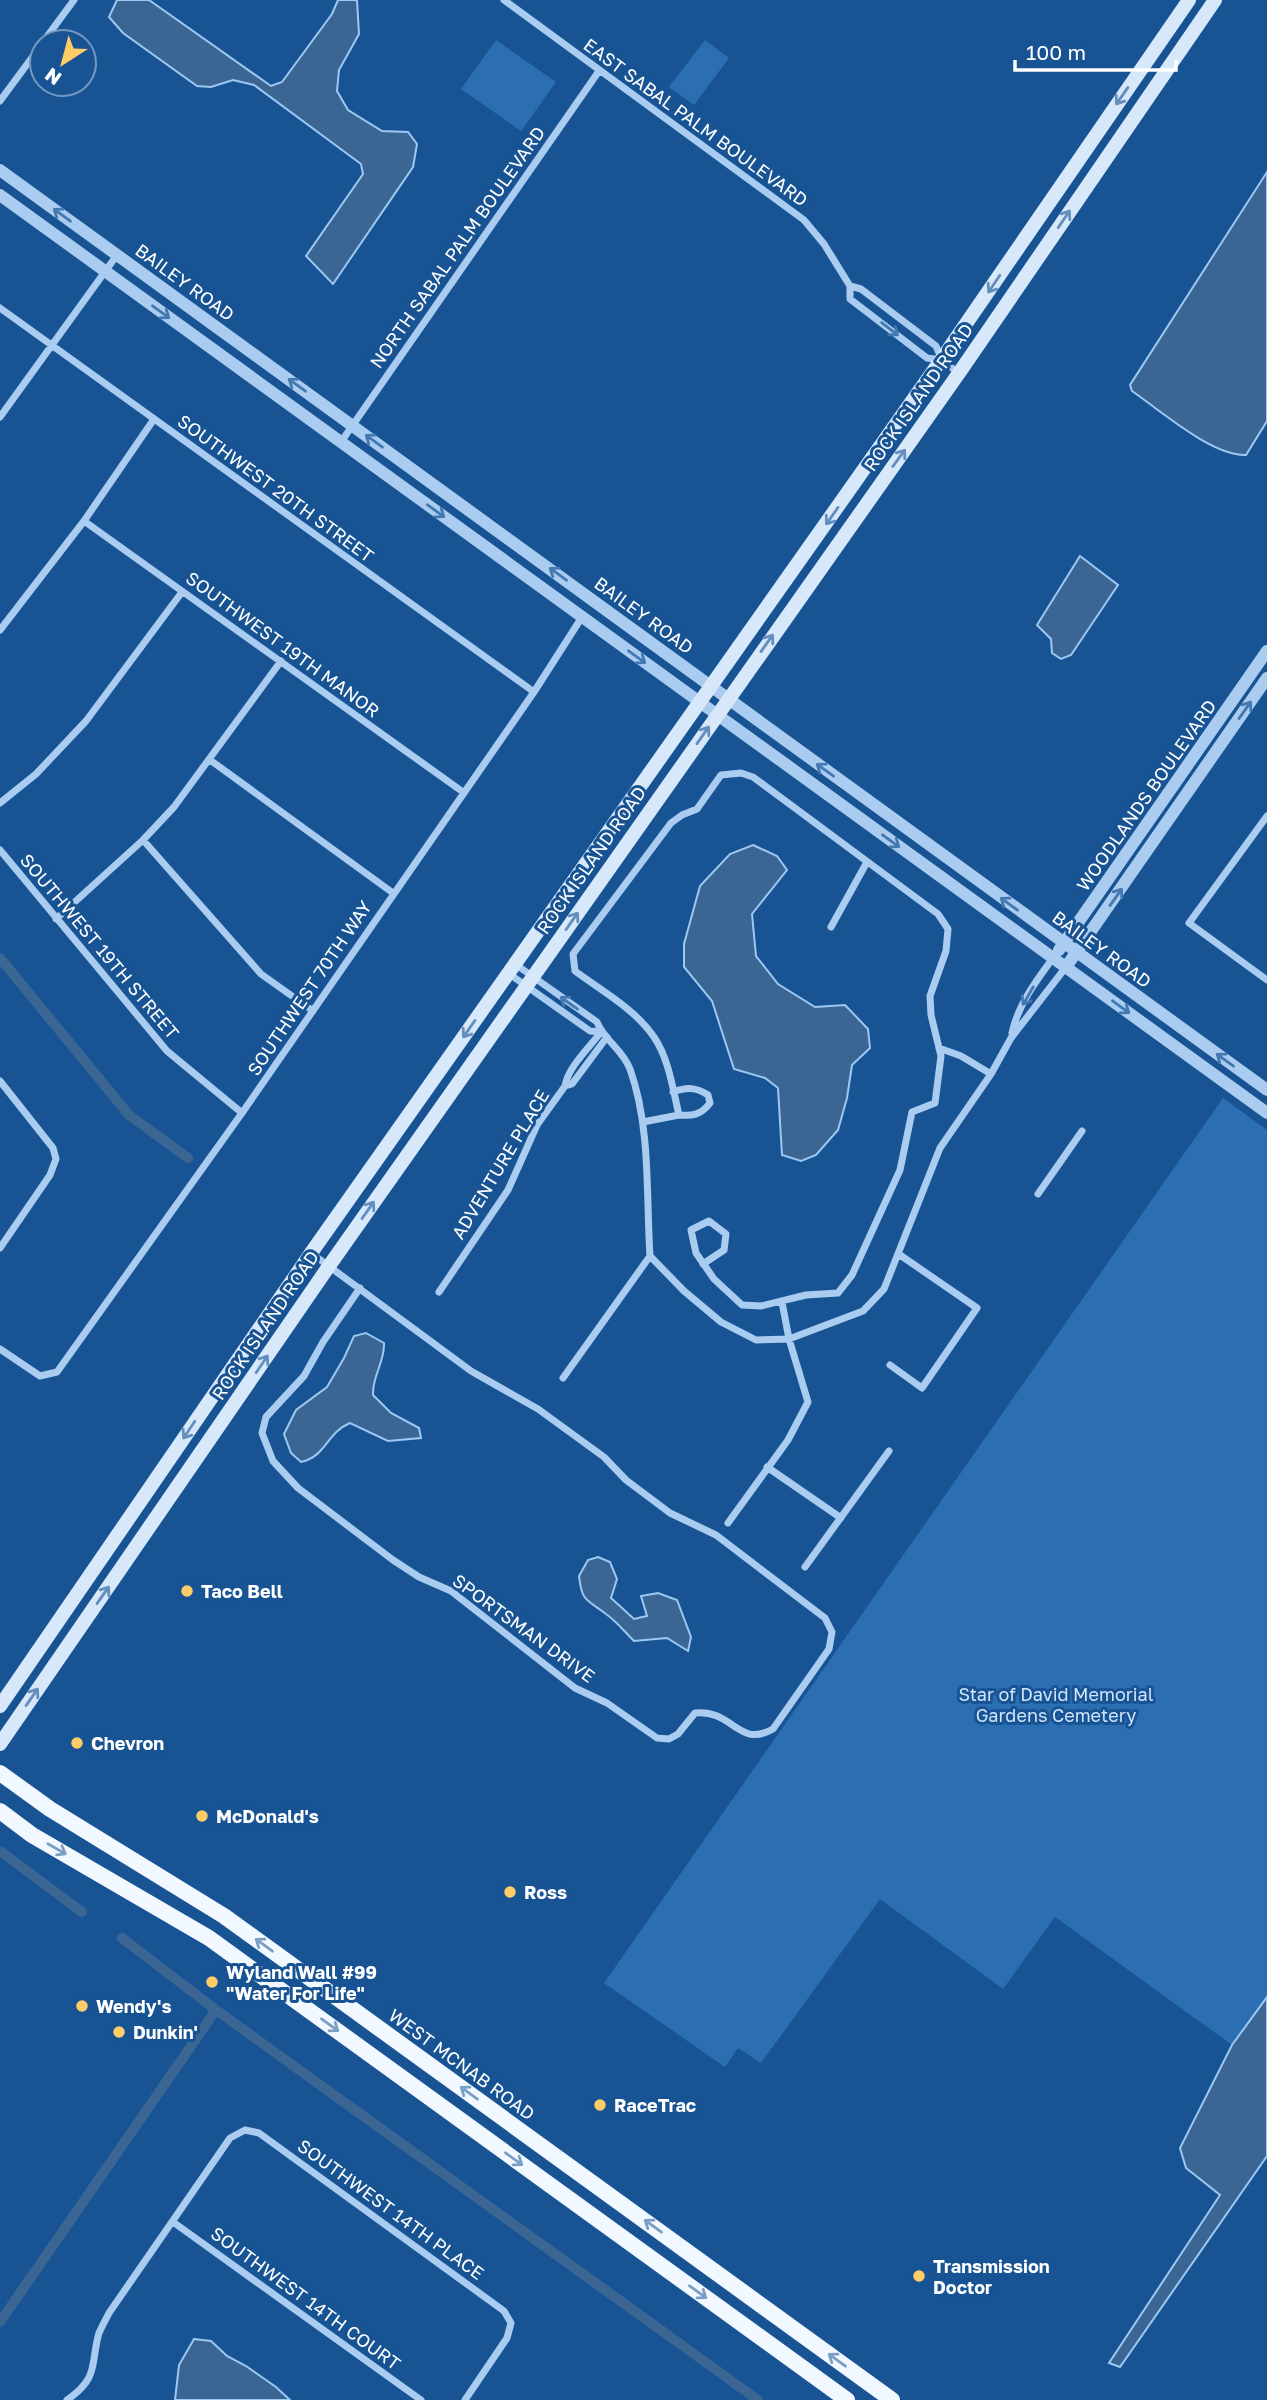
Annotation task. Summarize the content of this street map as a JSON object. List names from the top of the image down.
{
  "streets": {
    "main road": ["ROCK ISLAND ROAD", "WEST MCNAB ROAD"],
    "street": [
      "EAST SABAL PALM BOULEVARD",
      "NORTH SABAL PALM BOULEVARD",
      "BAILEY ROAD",
      "SOUTHWEST 20TH STREET",
      "SOUTHWEST 19TH MANOR",
      "WOODLANDS BOULEVARD",
      "SOUTHWEST 19TH STREET",
      "SOUTHWEST 70TH WAY",
      "ADVENTURE PLACE",
      "SPORTSMAN DRIVE",
      "SOUTHWEST 14TH PLACE",
      "SOUTHWEST 14TH COURT"
    ]
  },
  "crossings": [
    ["EAST SABAL PALM BOULEVARD", "NORTH SABAL PALM BOULEVARD"],
    ["EAST SABAL PALM BOULEVARD", "ROCK ISLAND ROAD"],
    ["NORTH SABAL PALM BOULEVARD", "BAILEY ROAD"],
    ["BAILEY ROAD", "ROCK ISLAND ROAD"],
    ["BAILEY ROAD", "WOODLANDS BOULEVARD"],
    ["BAILEY ROAD", "SOUTHWEST 70TH WAY"],
    ["ROCK ISLAND ROAD", "SPORTSMAN DRIVE"],
    ["SOUTHWEST 20TH STREET", "SOUTHWEST 70TH WAY"],
    ["SOUTHWEST 19TH MANOR", "SOUTHWEST 70TH WAY"],
    ["SOUTHWEST 19TH STREET", "SOUTHWEST 70TH WAY"],
    ["SOUTHWEST 14TH PLACE", "SOUTHWEST 14TH COURT"]
  ],
  "parks": ["Star of David Memorial Gardens Cemetery"],
  "places": [
    "Taco Bell",
    "Chevron",
    "McDonald's",
    "Ross",
    "Wyland Wall #99 \"Water For Life\"",
    "Wendy's",
    "Dunkin'",
    "RaceTrac",
    "Transmission Doctor"
  ],
  "scale_bar": "100 m",
  "north": "bottom left"
}
